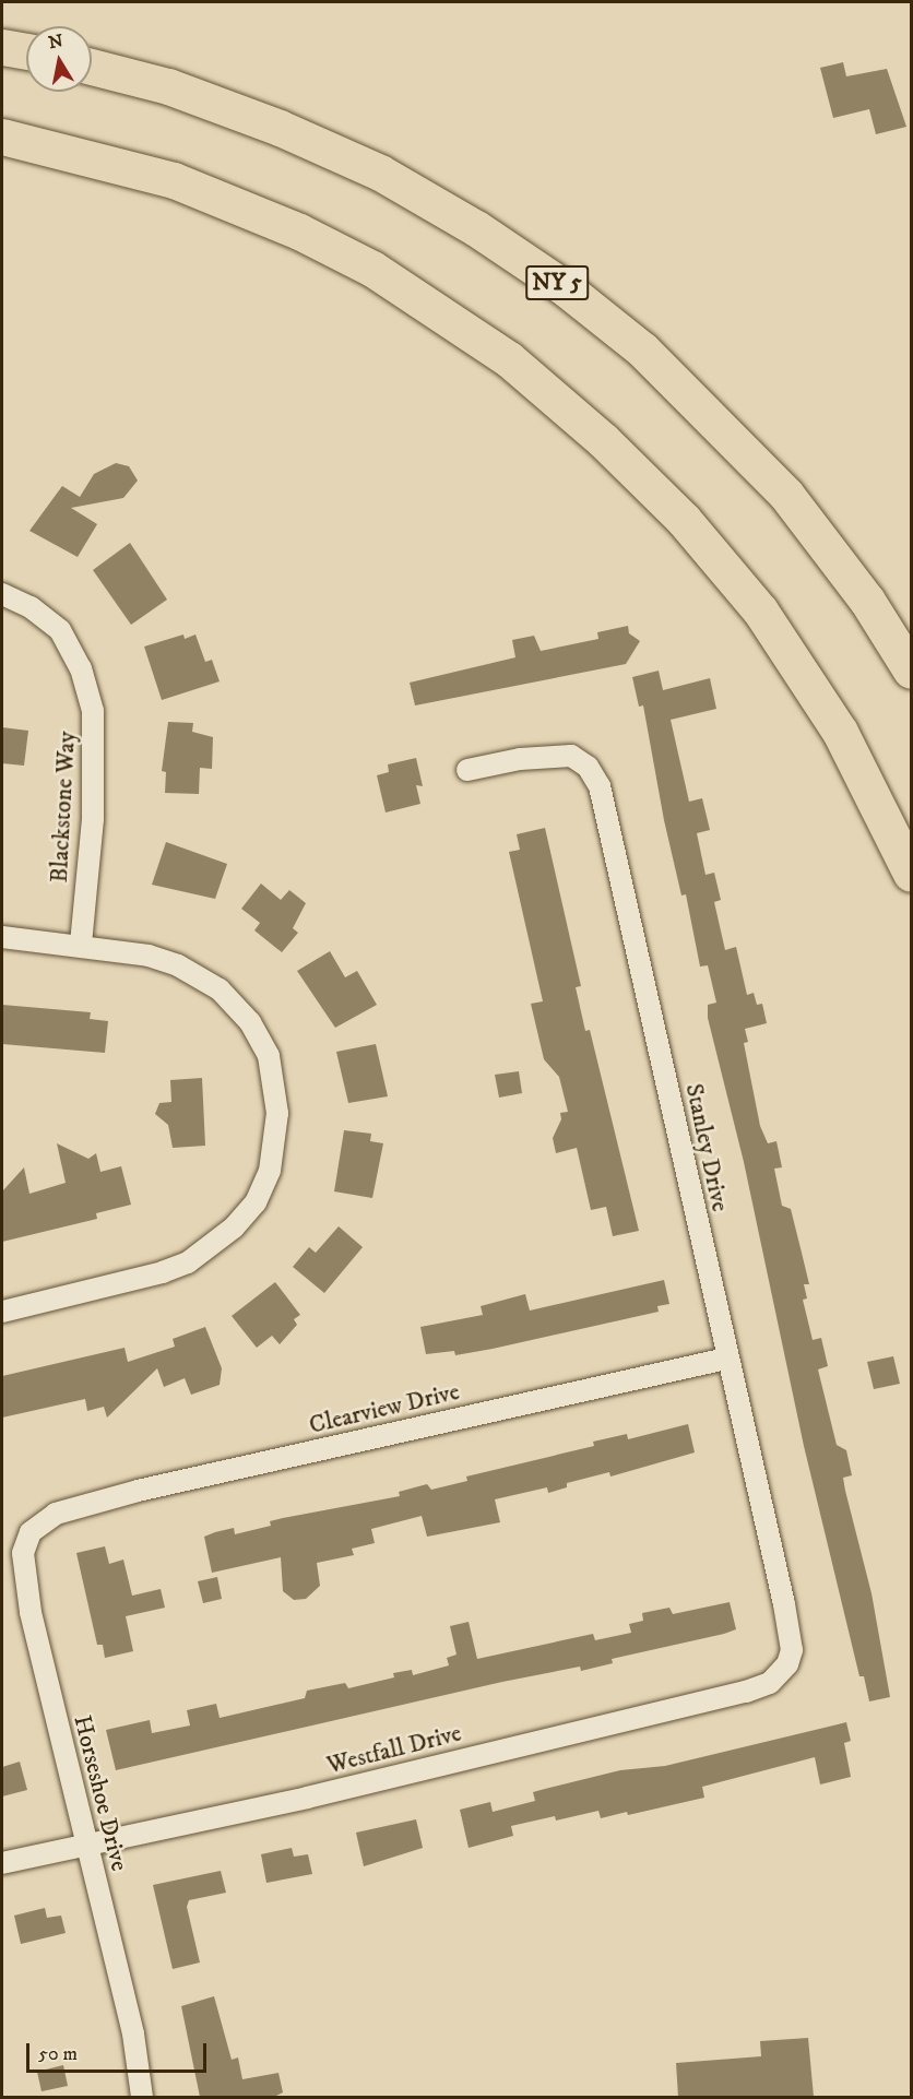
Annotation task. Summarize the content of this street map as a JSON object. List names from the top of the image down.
{
  "streets": {
    "highway": ["NY 5"],
    "street": [
      "Blackstone Way",
      "Stanley Drive",
      "Clearview Drive",
      "Westfall Drive",
      "Horseshoe Drive"
    ]
  },
  "crossings": [
    ["Stanley Drive", "Clearview Drive"],
    ["Stanley Drive", "Westfall Drive"],
    ["Clearview Drive", "Horseshoe Drive"],
    ["Westfall Drive", "Horseshoe Drive"]
  ],
  "scale_bar": "50 m",
  "north": "top"
}
